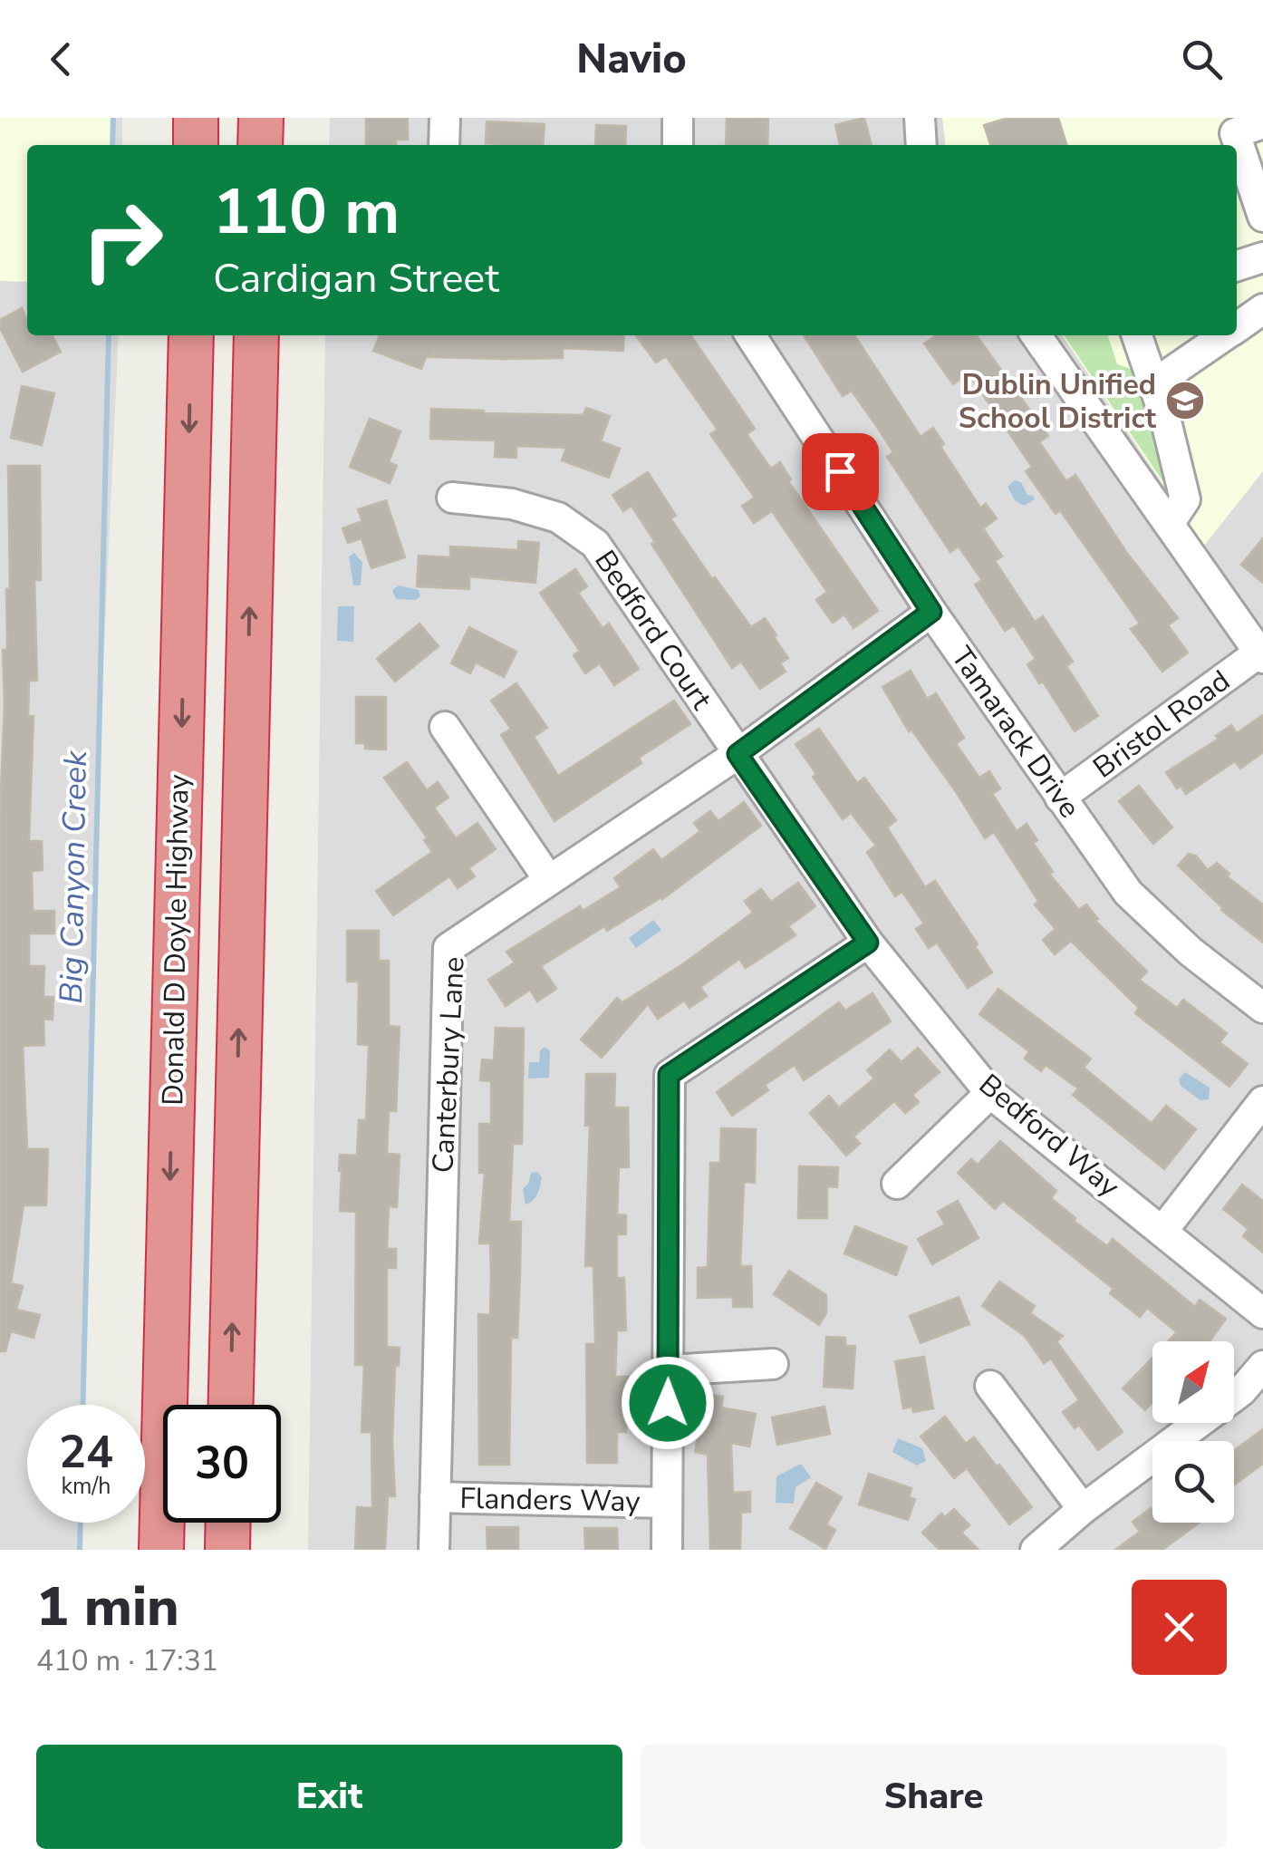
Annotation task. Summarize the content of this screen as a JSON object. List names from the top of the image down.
{
  "streets": {
    "highway": ["Donald D Doyle Highway"],
    "street": [
      "Bedford Court",
      "Bristol Road",
      "Tamarack Drive",
      "Canterbury Lane",
      "Bedford Way",
      "Flanders Way"
    ]
  },
  "crossings": [
    ["Bedford Court", "Canterbury Lane"],
    ["Bedford Court", "Bedford Way"],
    ["Bristol Road", "Tamarack Drive"],
    ["Tamarack Drive", "Canterbury Lane"],
    ["Canterbury Lane", "Bedford Way"],
    ["Canterbury Lane", "Flanders Way"]
  ],
  "water": ["Big Canyon Creek"],
  "places": {
    "school or university": ["Dublin Unified School District"]
  },
  "north": "top right",
  "page": {
    "header": "Navio",
    "turn": ["110 m", "Cardigan Street"],
    "speed": "24 km/h",
    "limit": "30",
    "heading": ["1 min", "410 m · 17:31"],
    "buttons": ["Exit", "Share"]
  }
}
